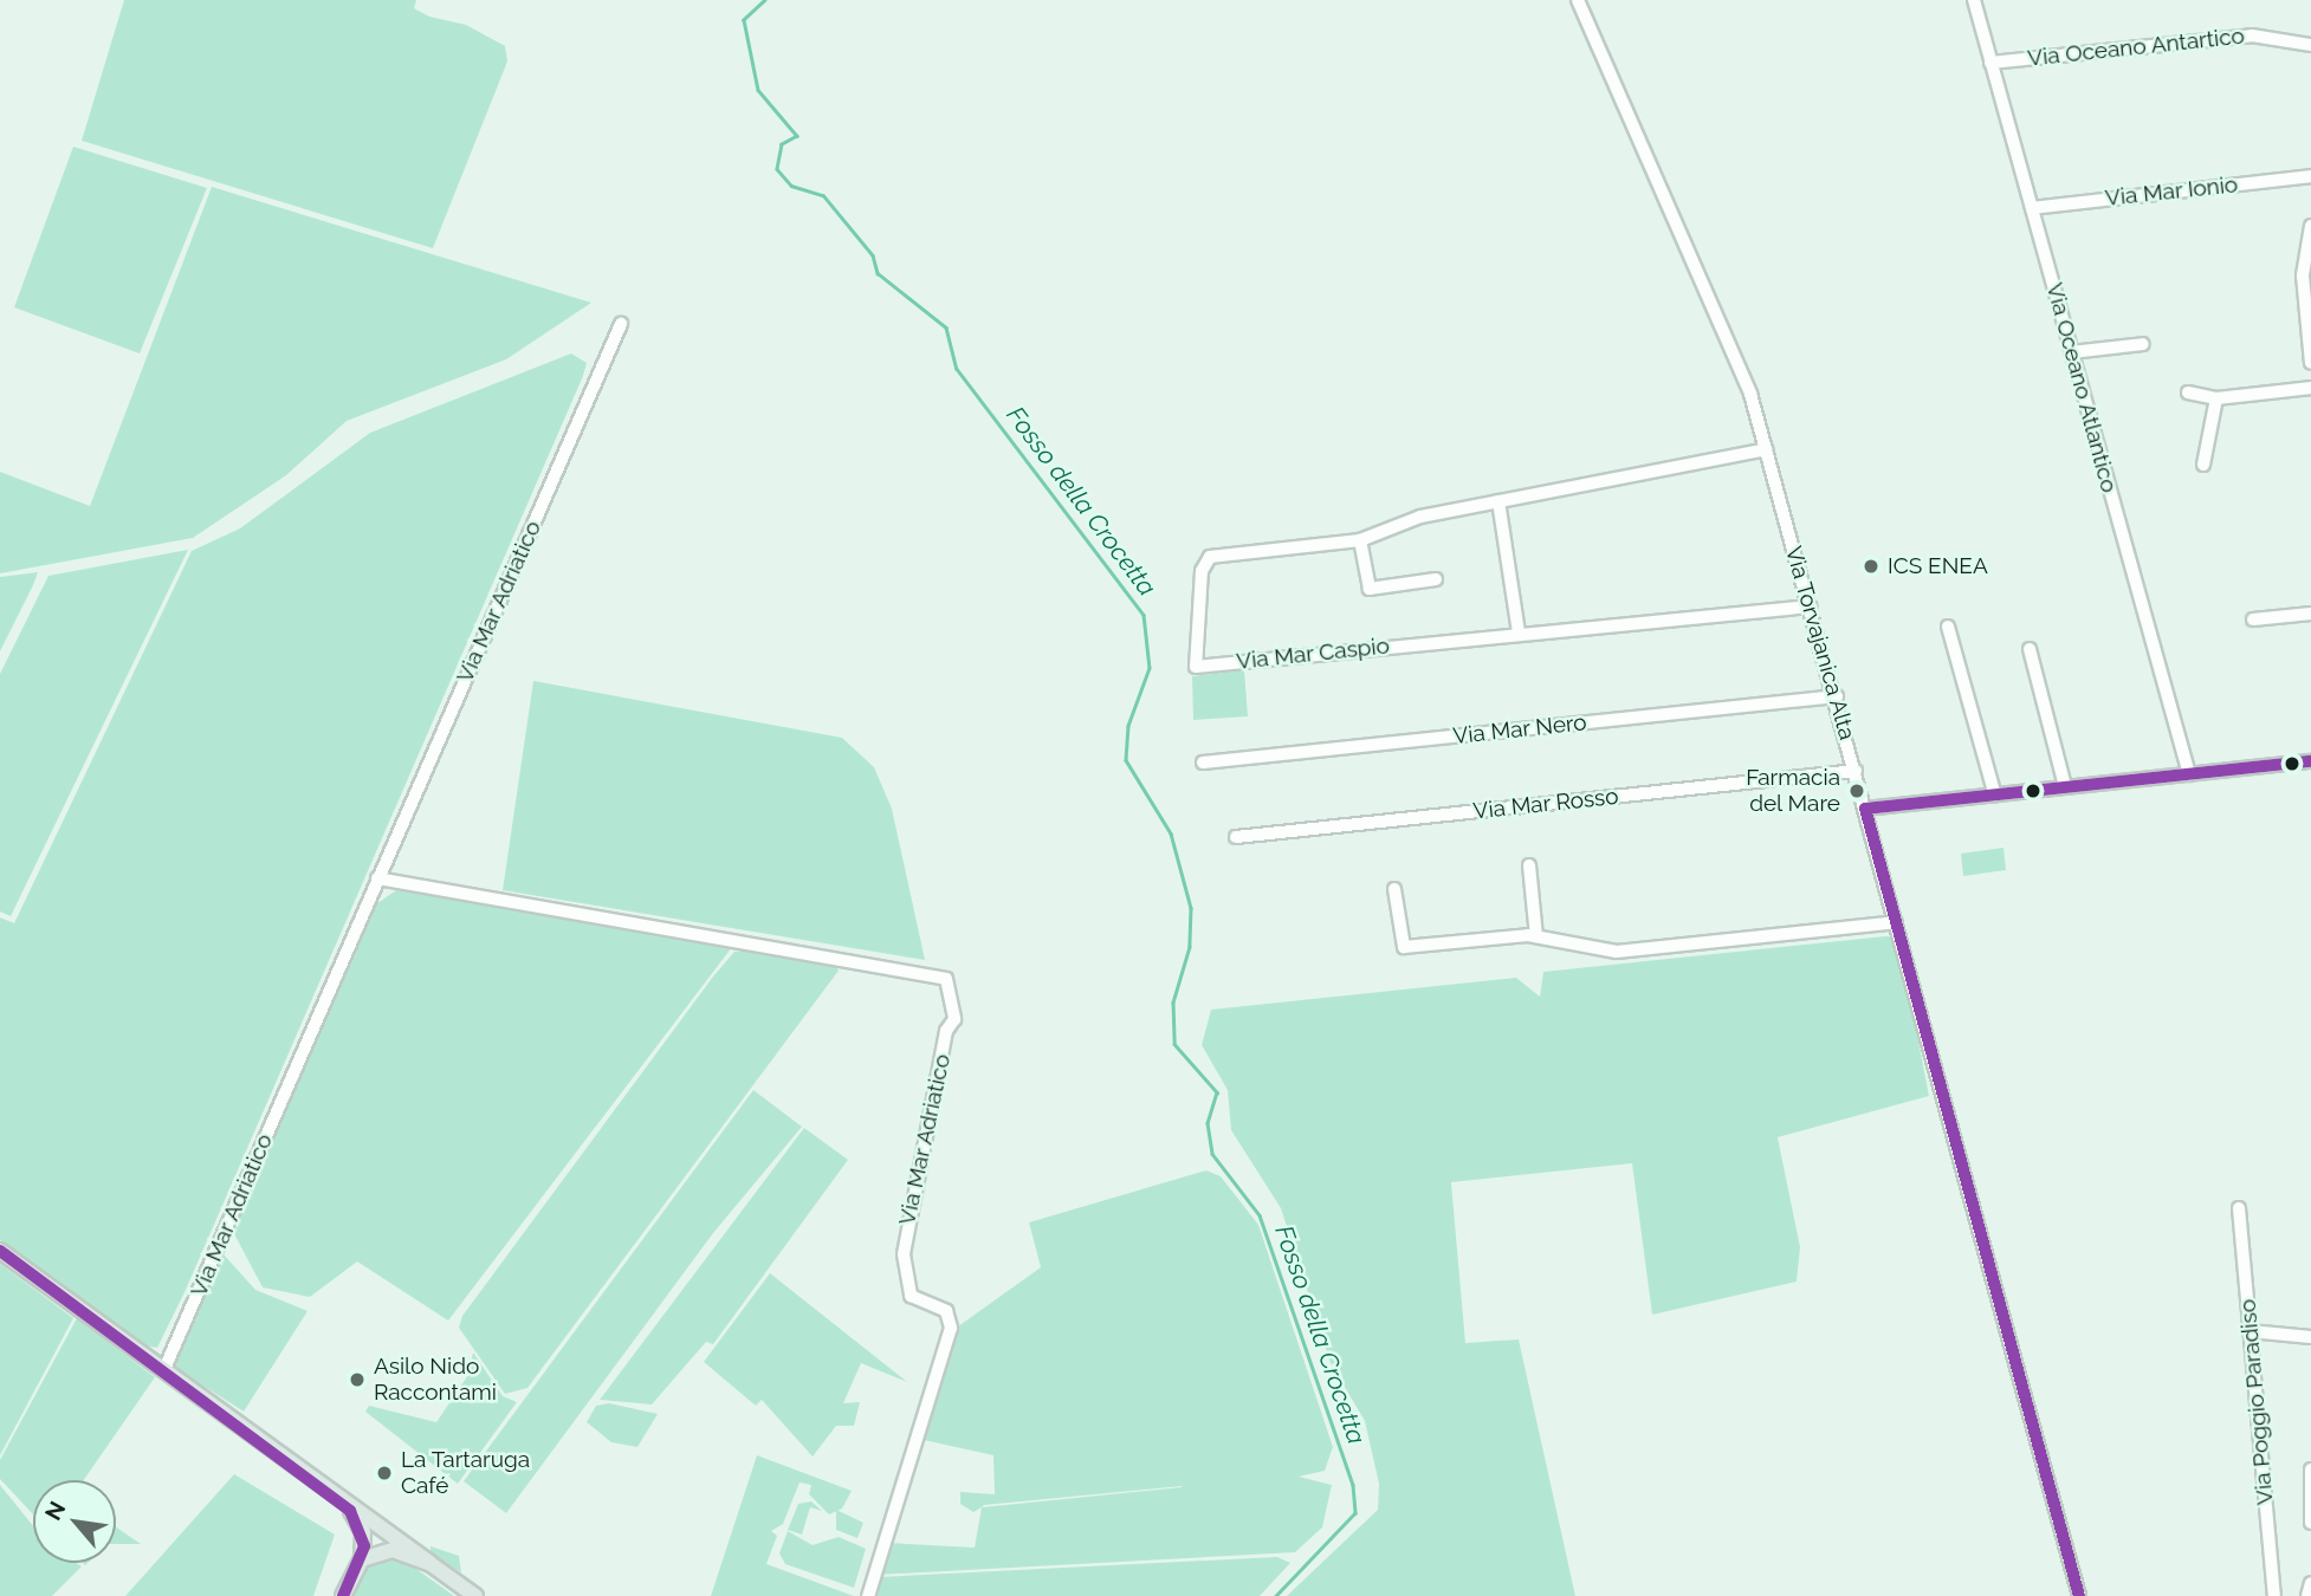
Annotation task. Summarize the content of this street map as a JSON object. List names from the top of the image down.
{
  "streets": {
    "street": [
      "Via Oceano Antartico",
      "Via Mar Ionio",
      "Via Oceano Atlantico",
      "Via Mar Adriatico",
      "Via Torvajanica Alta",
      "Via Mar Caspio",
      "Via Mar Nero",
      "Via Mar Rosso",
      "Via Poggio Paradiso"
    ]
  },
  "crossings": [
    ["Via Oceano Antartico", "Via Oceano Atlantico"],
    ["Via Mar Ionio", "Via Oceano Atlantico"],
    ["Via Torvajanica Alta", "Via Mar Caspio"],
    ["Via Torvajanica Alta", "Via Mar Nero"],
    ["Via Torvajanica Alta", "Via Mar Rosso"]
  ],
  "water": ["Fosso della Crocetta"],
  "places": [
    "ICS ENEA",
    "Farmacia del Mare",
    "Asilo Nido Raccontami",
    "La Tartaruga Café"
  ],
  "north": "top left"
}
